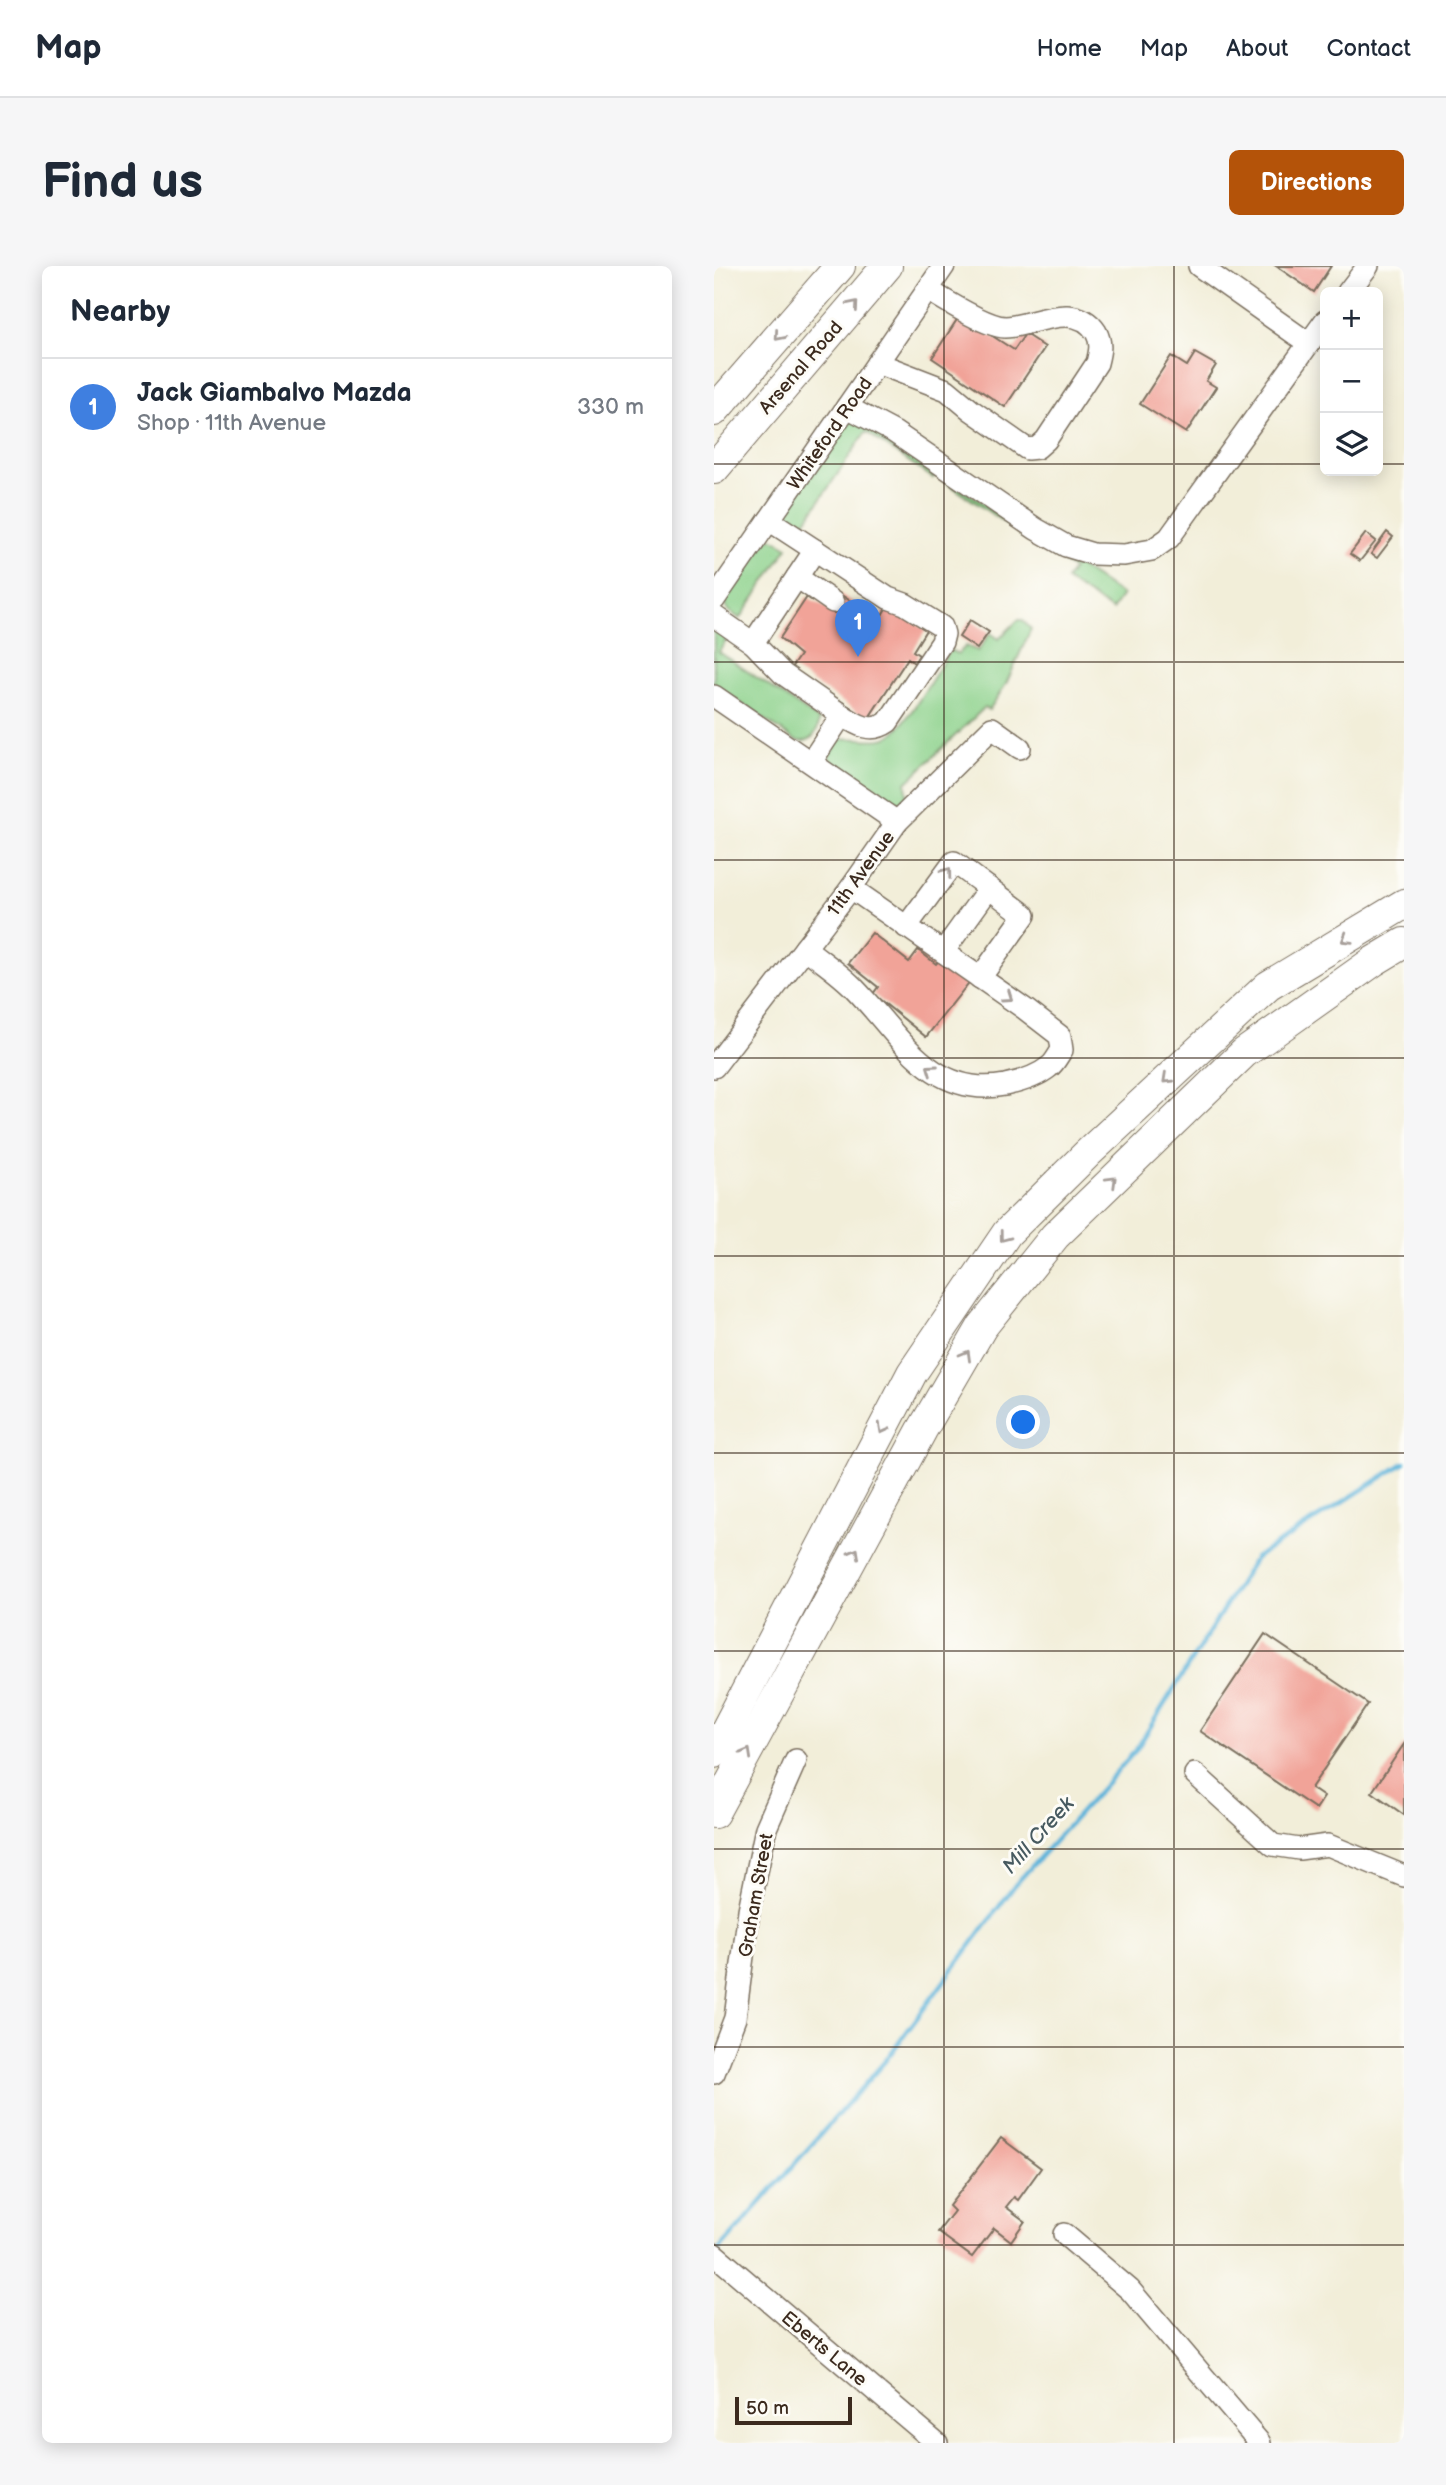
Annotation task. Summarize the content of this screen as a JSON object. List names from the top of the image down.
{
  "streets": {
    "highway": ["Arsenal Road"],
    "street": [
      "Whiteford Road",
      "11th Avenue",
      "Graham Street",
      "Eberts Lane"
    ]
  },
  "water": ["Mill Creek"],
  "scale_bar": "50 m",
  "page": {
    "header": "Map",
    "nav": [
      "Home",
      "Map",
      "About",
      "Contact"
    ],
    "buttons": "Directions",
    "title": "Find us",
    "heading": "Nearby",
    "map_buttons": ["+", "−"],
    "list": [
      {
        "mark": "1",
        "name": "Jack Giambalvo Mazda",
        "note": "Shop · 11th Avenue",
        "value": "330 m"
      }
    ],
    "pins": "1",
    "scale": "50 m"
  }
}
